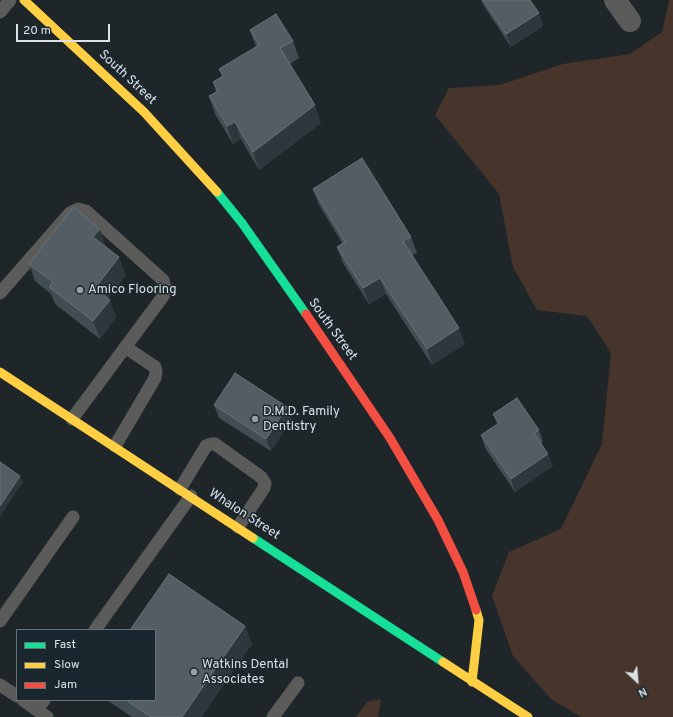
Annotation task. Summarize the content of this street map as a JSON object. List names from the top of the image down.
{
  "streets": {
    "street": ["South Street", "Whalon Street"]
  },
  "crossings": [
    ["South Street", "Whalon Street"]
  ],
  "places": ["Amico Flooring", "D.M.D. Family Dentistry", "Watkins Dental Associates"],
  "legend": ["Fast", "Slow", "Jam"],
  "scale_bar": "20 m",
  "north": "bottom right"
}
